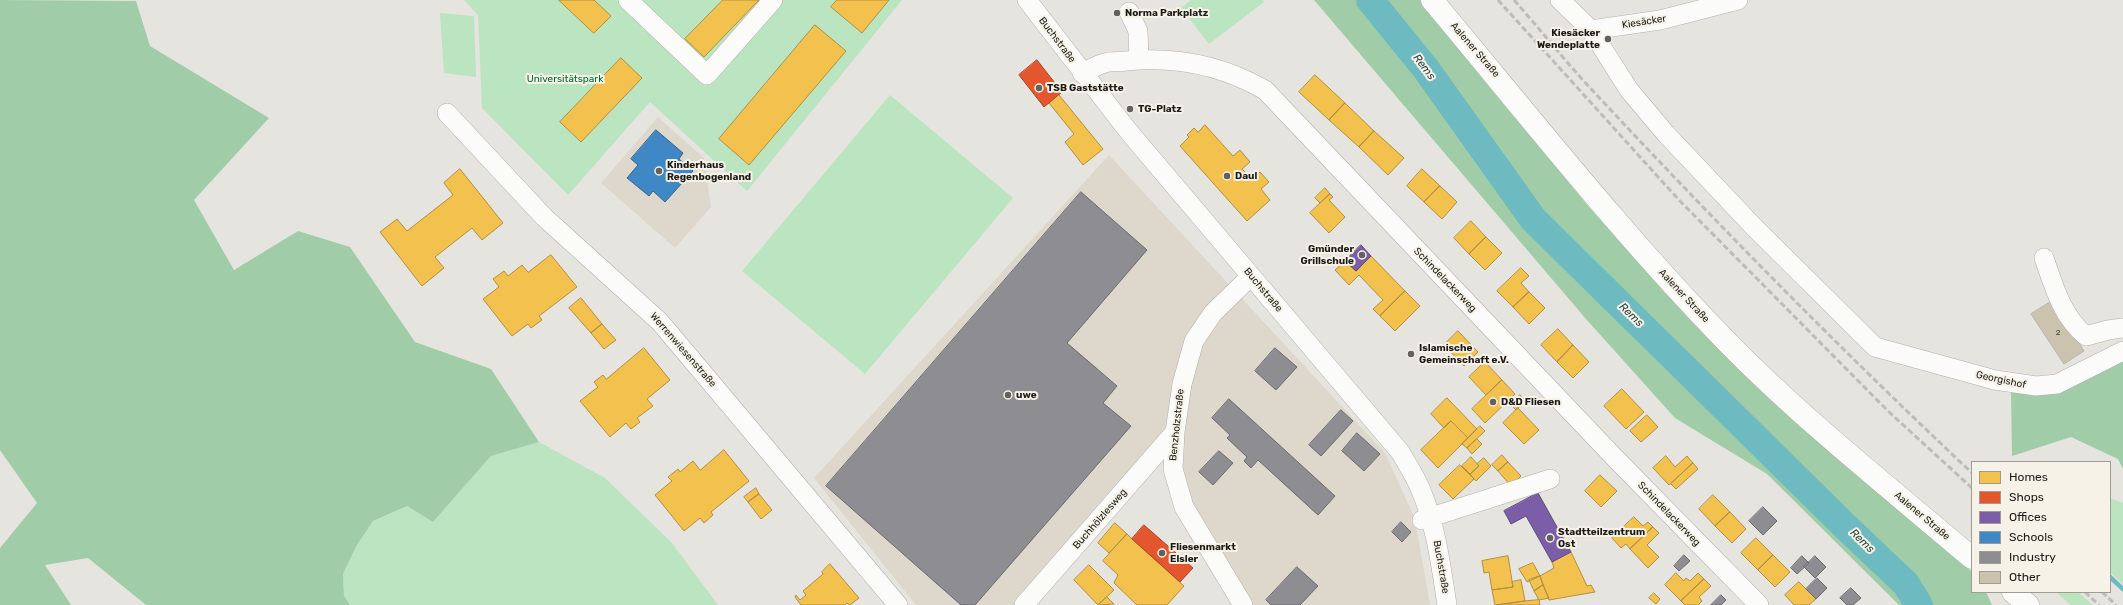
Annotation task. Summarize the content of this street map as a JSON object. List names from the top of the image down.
{
  "streets": {
    "main road": ["Aalener Straße"],
    "street": [
      "Kiesäcker",
      "Buchstraße",
      "Schindelackerweg",
      "Werrenwiesenstraße",
      "Georgishof",
      "Benzholzstraße",
      "Buchhölzlesweg"
    ]
  },
  "crossings": [
    ["Kiesäcker", "Georgishof"],
    ["Buchstraße", "Schindelackerweg"],
    ["Buchstraße", "Benzholzstraße"],
    ["Benzholzstraße", "Buchhölzlesweg"]
  ],
  "water": ["Rems"],
  "parks": ["Universitätspark"],
  "places": [
    "Norma Parkplatz",
    "Kiesäcker Wendeplatte",
    "TSB Gaststätte",
    "TG-Platz",
    "Kinderhaus Regenbogenland",
    "Daul",
    "Gmünder Grillschule",
    "Islamische Gemeinschaft e.V.",
    "uwe",
    "D&D Fliesen",
    "Stadtteilzentrum Ost",
    "Fliesenmarkt Elsler"
  ],
  "house_numbers": ["2"],
  "legend": [
    "Homes",
    "Shops",
    "Offices",
    "Schools",
    "Industry",
    "Other"
  ]
}
